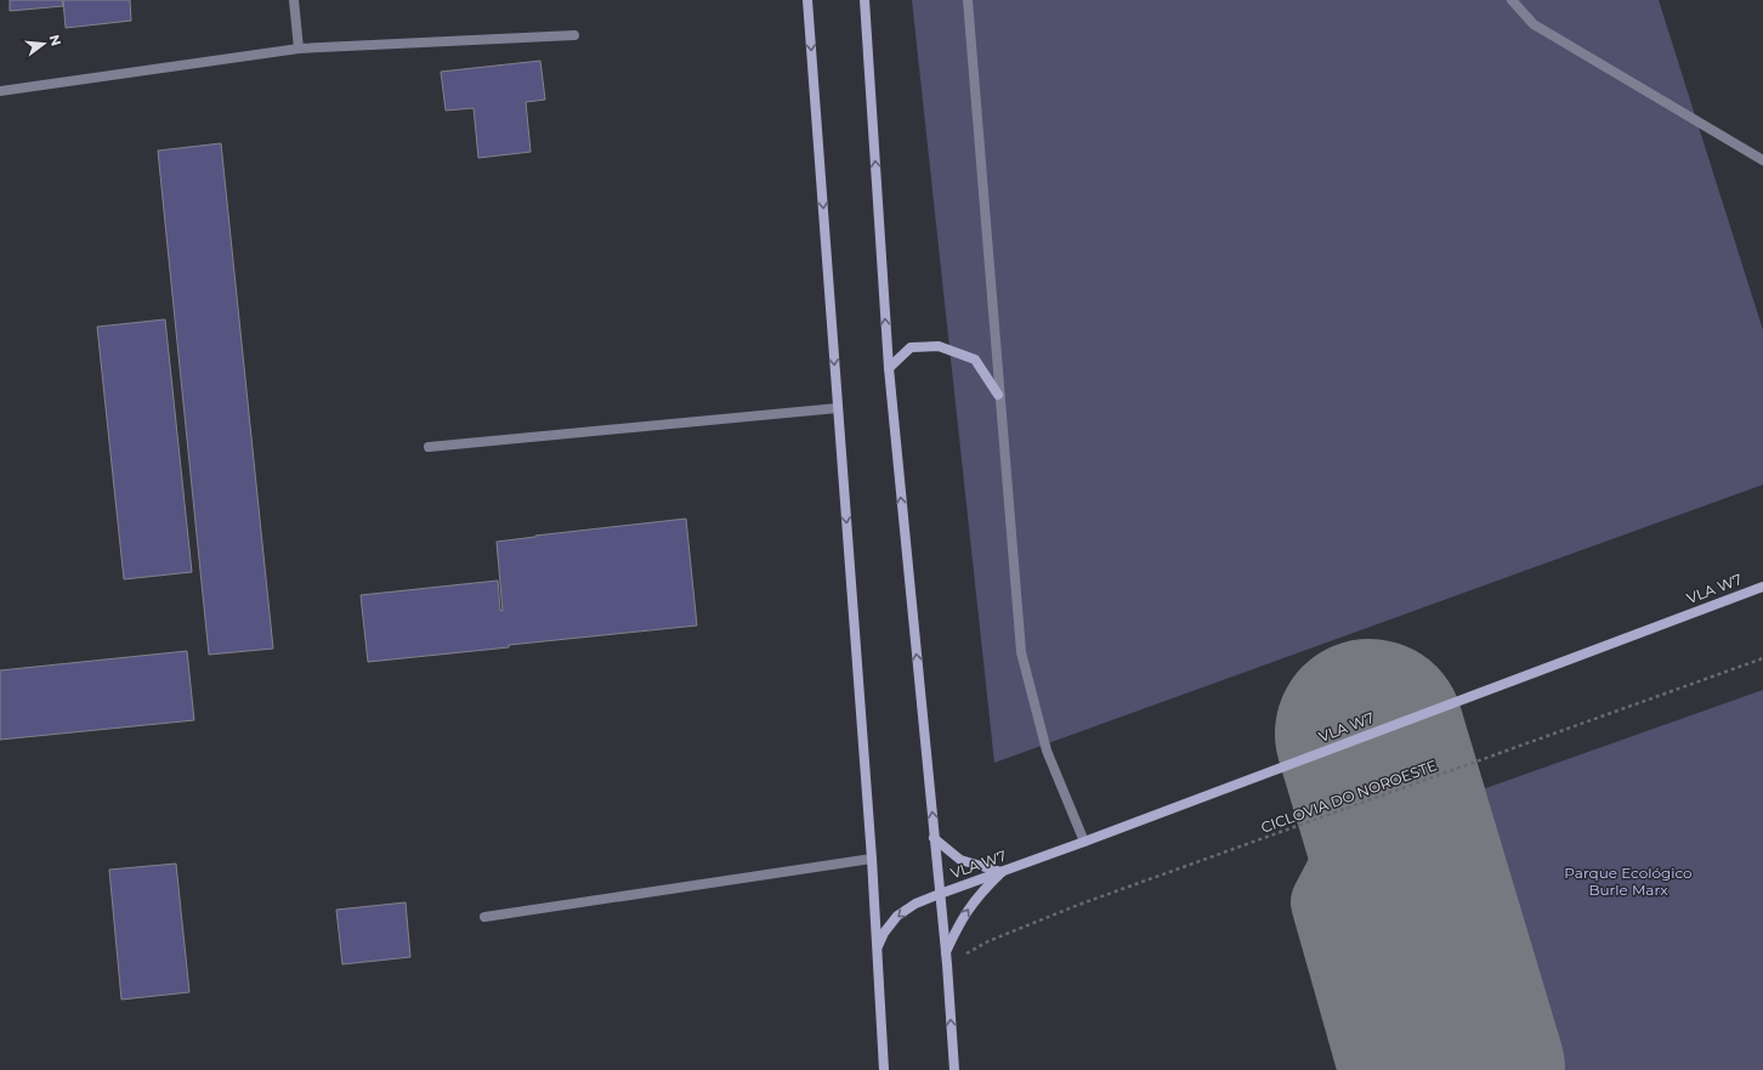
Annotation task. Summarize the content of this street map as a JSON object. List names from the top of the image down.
{
  "streets": {
    "main road": ["VLA W7"],
    "path": ["CICLOVIA DO NOROESTE"]
  },
  "parks": ["Parque Ecológico Burle Marx"],
  "north": "right"
}
